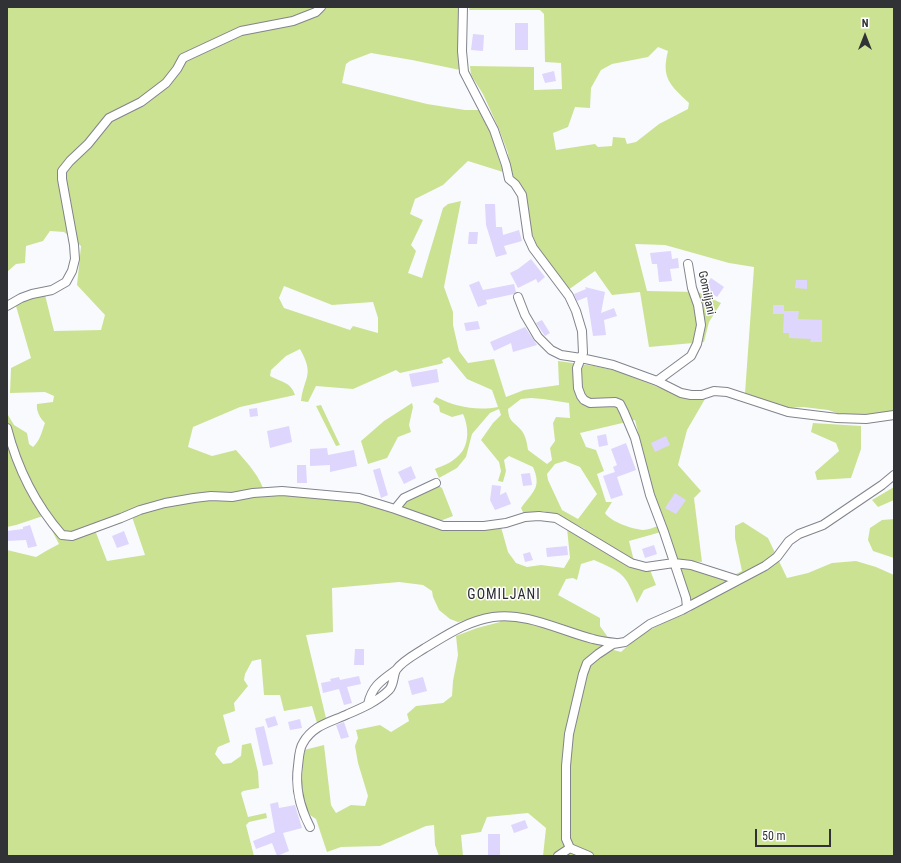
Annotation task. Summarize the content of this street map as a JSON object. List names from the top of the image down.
{
  "streets": {
    "street": ["Gomiljani"]
  },
  "districts": ["GOMILJANI"],
  "scale_bar": "50 m",
  "north": "top"
}
